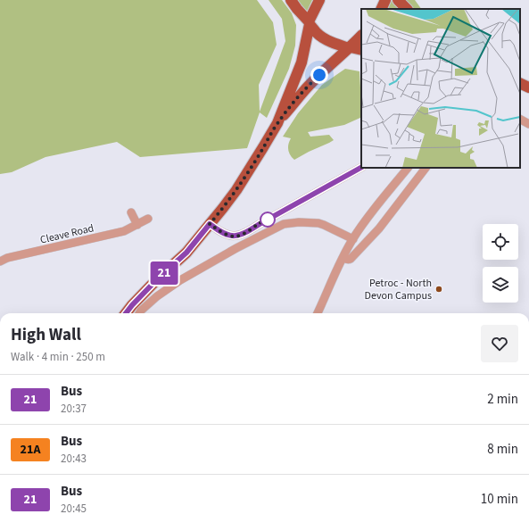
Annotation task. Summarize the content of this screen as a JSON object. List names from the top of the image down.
{
  "streets": {
    "street": ["Cleave Road"]
  },
  "places": ["Petroc - North Devon Campus"],
  "lines": ["bus line 21"],
  "page": {
    "on_map": "21",
    "heading": ["High Wall", "Walk · 4 min · 250 m"],
    "list": [
      {
        "mark": "21",
        "name": "Bus",
        "note": "20:37",
        "value": "2 min"
      },
      {
        "mark": "21A",
        "name": "Bus",
        "note": "20:43",
        "value": "8 min"
      },
      {
        "mark": "21",
        "name": "Bus",
        "note": "20:45",
        "value": "10 min"
      }
    ]
  }
}
